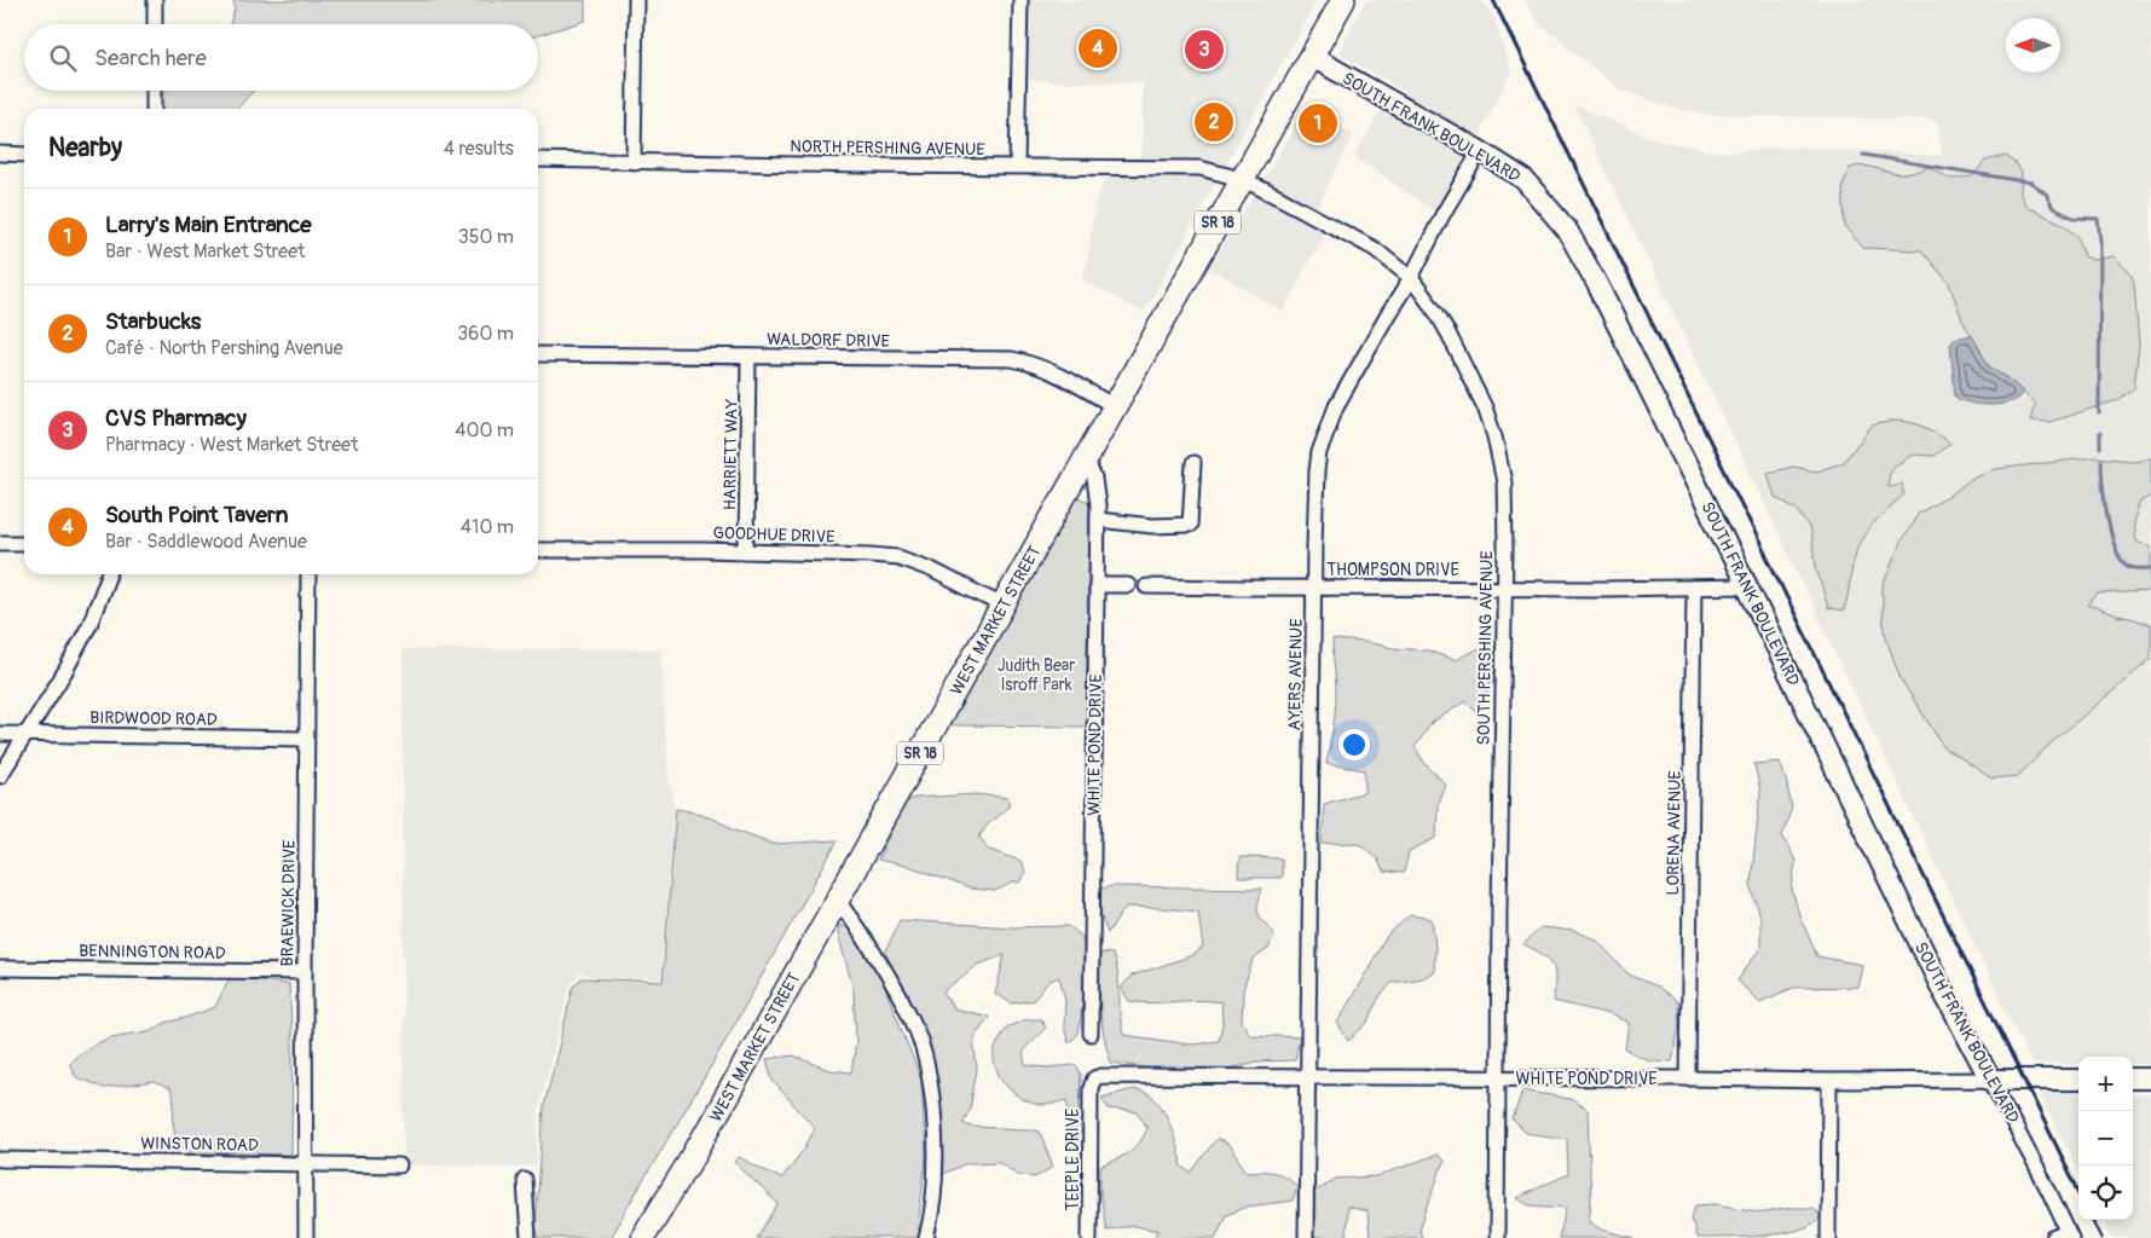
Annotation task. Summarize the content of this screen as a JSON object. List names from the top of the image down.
{
  "streets": {
    "main road": ["SR 18", "WEST MARKET STREET"],
    "street": [
      "SOUTH FRANK BOULEVARD",
      "NORTH PERSHING AVENUE",
      "WALDORF DRIVE",
      "HARRIETT WAY",
      "GOODHUE DRIVE",
      "THOMPSON DRIVE",
      "SOUTH PERSHING AVENUE",
      "AYERS AVENUE",
      "BIRDWOOD ROAD",
      "WHITE POND DRIVE",
      "LORENA AVENUE",
      "BRAEWICK DRIVE",
      "BENNINGTON ROAD",
      "WINSTON ROAD",
      "TEEPLE DRIVE"
    ]
  },
  "crossings": [
    ["SOUTH FRANK BOULEVARD", "THOMPSON DRIVE"],
    ["SOUTH FRANK BOULEVARD", "WEST MARKET STREET"],
    ["SOUTH FRANK BOULEVARD", "AYERS AVENUE"],
    ["SOUTH FRANK BOULEVARD", "WHITE POND DRIVE"],
    ["NORTH PERSHING AVENUE", "WEST MARKET STREET"],
    ["NORTH PERSHING AVENUE", "SOUTH PERSHING AVENUE"],
    ["WALDORF DRIVE", "HARRIETT WAY"],
    ["WALDORF DRIVE", "WEST MARKET STREET"],
    ["HARRIETT WAY", "GOODHUE DRIVE"],
    ["GOODHUE DRIVE", "WEST MARKET STREET"],
    ["THOMPSON DRIVE", "SOUTH PERSHING AVENUE"],
    ["THOMPSON DRIVE", "AYERS AVENUE"],
    ["THOMPSON DRIVE", "LORENA AVENUE"],
    ["WEST MARKET STREET", "SOUTH PERSHING AVENUE"],
    ["WEST MARKET STREET", "WHITE POND DRIVE"],
    ["SOUTH PERSHING AVENUE", "AYERS AVENUE"],
    ["SOUTH PERSHING AVENUE", "WHITE POND DRIVE"],
    ["AYERS AVENUE", "WHITE POND DRIVE"],
    ["BIRDWOOD ROAD", "BRAEWICK DRIVE"],
    ["WHITE POND DRIVE", "LORENA AVENUE"],
    ["WHITE POND DRIVE", "TEEPLE DRIVE"],
    ["BRAEWICK DRIVE", "BENNINGTON ROAD"],
    ["BRAEWICK DRIVE", "WINSTON ROAD"]
  ],
  "parks": ["Judith Bear Isroff Park"],
  "north": "left",
  "page": {
    "search": "Search here",
    "pins": [
      "4",
      "3",
      "2",
      "1"
    ],
    "heading": ["Nearby", "4 results"],
    "list": [
      {
        "mark": "1",
        "name": "Larry's Main Entrance",
        "note": "Bar · West Market Street",
        "value": "350 m"
      },
      {
        "mark": "2",
        "name": "Starbucks",
        "note": "Café · North Pershing Avenue",
        "value": "360 m"
      },
      {
        "mark": "3",
        "name": "CVS Pharmacy",
        "note": "Pharmacy · West Market Street",
        "value": "400 m"
      },
      {
        "mark": "4",
        "name": "South Point Tavern",
        "note": "Bar · Saddlewood Avenue",
        "value": "410 m"
      }
    ],
    "map_buttons": ["+", "−"]
  }
}
